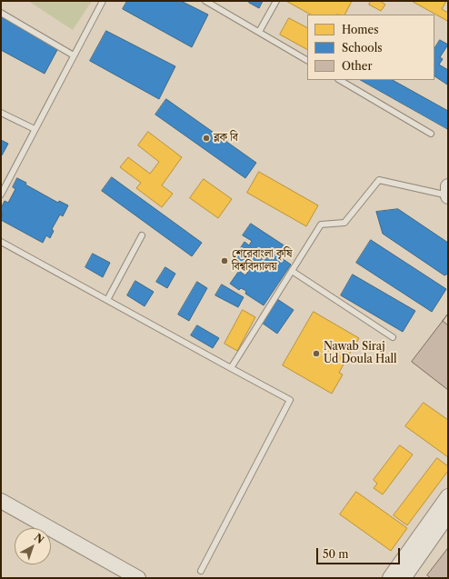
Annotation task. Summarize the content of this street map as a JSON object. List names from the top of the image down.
{
  "places": ["ব্লক বি", "শেরেবাংলা কৃষি বিশ্ববিদ্যালয়", "Nawab Siraj Ud Doula Hall"],
  "legend": ["Homes", "Schools", "Other"],
  "scale_bar": "50 m",
  "north": "top right"
}
